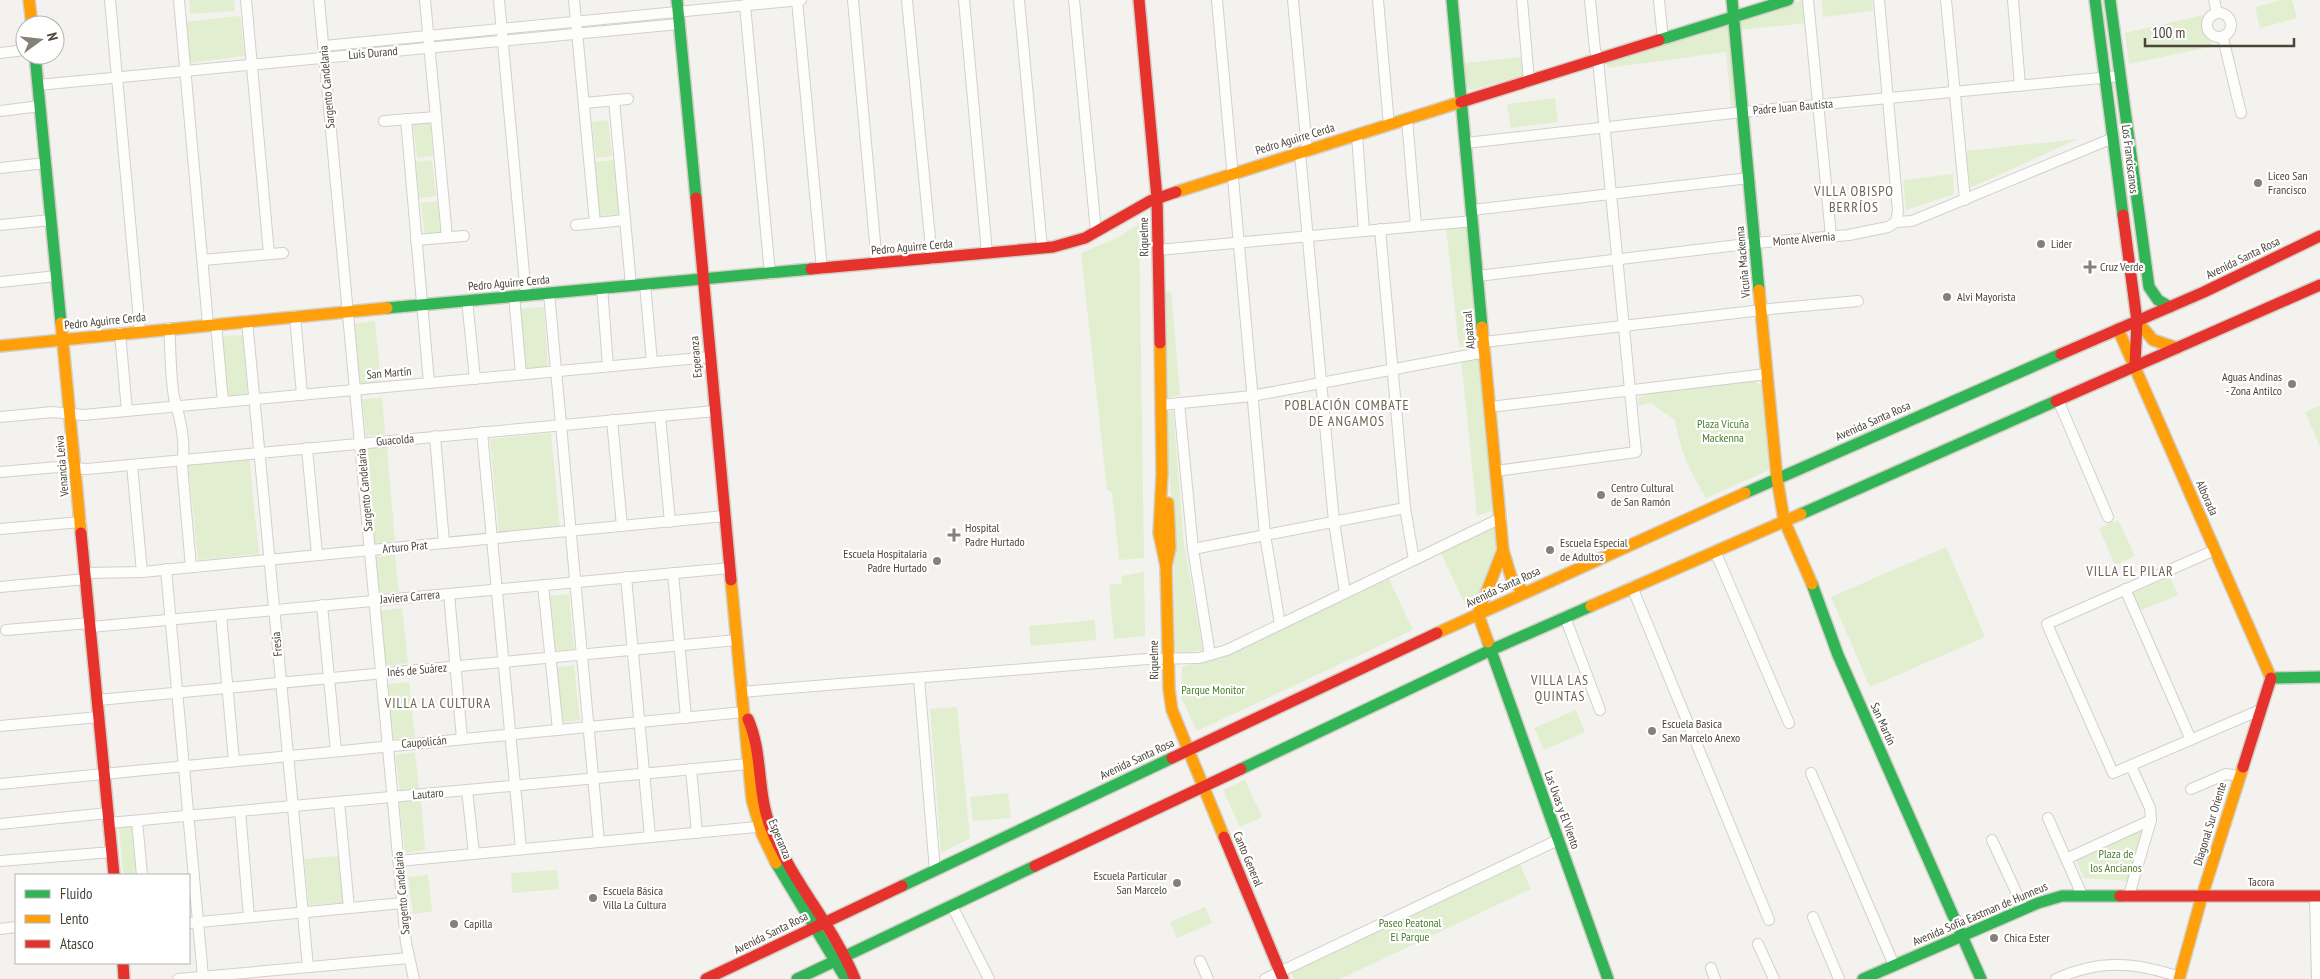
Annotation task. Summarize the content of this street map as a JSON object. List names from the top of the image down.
{
  "streets": {
    "street": [
      "Luis Durand",
      "Sargento Candelaria",
      "Padre Juan Bautista",
      "Pedro Aguirre Cerda",
      "Los Franciscanos",
      "Riquelme",
      "Monte Alvernia",
      "Avenida Santa Rosa",
      "Vicuña Mackenna",
      "Alpatacal",
      "Esperanza",
      "San Martín",
      "Guacolda",
      "Venancia Leiva",
      "Alborada",
      "Arturo Prat",
      "Javiera Carrera",
      "Fresia",
      "Inés de Suárez",
      "Caupolicán",
      "Lautaro",
      "Las Uvas y El Viento",
      "Diagonal Sur Oriente",
      "Canto General",
      "Tacora",
      "Avenida Sofía Eastman de Hunneus"
    ]
  },
  "crossings": [
    ["Luis Durand", "Sargento Candelaria"],
    ["Luis Durand", "Esperanza"],
    ["Luis Durand", "Venancia Leiva"],
    ["Sargento Candelaria", "Pedro Aguirre Cerda"],
    ["Sargento Candelaria", "San Martín"],
    ["Sargento Candelaria", "Guacolda"],
    ["Sargento Candelaria", "Arturo Prat"],
    ["Sargento Candelaria", "Javiera Carrera"],
    ["Sargento Candelaria", "Inés de Suárez"],
    ["Sargento Candelaria", "Caupolicán"],
    ["Sargento Candelaria", "Lautaro"],
    ["Padre Juan Bautista", "Los Franciscanos"],
    ["Padre Juan Bautista", "Vicuña Mackenna"],
    ["Padre Juan Bautista", "Alpatacal"],
    ["Pedro Aguirre Cerda", "Riquelme"],
    ["Pedro Aguirre Cerda", "Vicuña Mackenna"],
    ["Pedro Aguirre Cerda", "Alpatacal"],
    ["Pedro Aguirre Cerda", "Esperanza"],
    ["Pedro Aguirre Cerda", "Venancia Leiva"],
    ["Pedro Aguirre Cerda", "Fresia"],
    ["Los Franciscanos", "Monte Alvernia"],
    ["Los Franciscanos", "Avenida Santa Rosa"],
    ["Los Franciscanos", "Alborada"],
    ["Riquelme", "Avenida Santa Rosa"],
    ["Riquelme", "Canto General"],
    ["Monte Alvernia", "Vicuña Mackenna"],
    ["Monte Alvernia", "Alpatacal"],
    ["Avenida Santa Rosa", "Vicuña Mackenna"],
    ["Avenida Santa Rosa", "Alpatacal"],
    ["Avenida Santa Rosa", "Esperanza"],
    ["Avenida Santa Rosa", "Alborada"],
    ["Avenida Santa Rosa", "Canto General"],
    ["Vicuña Mackenna", "San Martín"],
    ["Esperanza", "San Martín"],
    ["Esperanza", "Guacolda"],
    ["Esperanza", "Arturo Prat"],
    ["Esperanza", "Javiera Carrera"],
    ["Esperanza", "Inés de Suárez"],
    ["Esperanza", "Caupolicán"],
    ["Esperanza", "Lautaro"],
    ["San Martín", "Venancia Leiva"],
    ["San Martín", "Fresia"],
    ["San Martín", "Avenida Sofía Eastman de Hunneus"],
    ["Guacolda", "Venancia Leiva"],
    ["Guacolda", "Fresia"],
    ["Venancia Leiva", "Arturo Prat"],
    ["Venancia Leiva", "Javiera Carrera"],
    ["Venancia Leiva", "Inés de Suárez"],
    ["Venancia Leiva", "Caupolicán"],
    ["Venancia Leiva", "Lautaro"],
    ["Alborada", "Diagonal Sur Oriente"],
    ["Arturo Prat", "Fresia"],
    ["Javiera Carrera", "Fresia"],
    ["Fresia", "Inés de Suárez"],
    ["Fresia", "Caupolicán"],
    ["Fresia", "Lautaro"],
    ["Diagonal Sur Oriente", "Tacora"],
    ["Diagonal Sur Oriente", "Avenida Sofía Eastman de Hunneus"],
    ["Tacora", "Avenida Sofía Eastman de Hunneus"]
  ],
  "districts": [
    "VILLA OBISPO BERRÍOS",
    "POBLACIÓN COMBATE DE ANGAMOS",
    "VILLA EL PILAR",
    "VILLA LAS QUINTAS",
    "VILLA LA CULTURA"
  ],
  "parks": [
    "Plaza Vicuña Mackenna",
    "Parque Monitor",
    "Plaza de los Ancianos",
    "Paseo Peatonal El Parque"
  ],
  "places": {
    "other": [
      "Liceo San Francisco",
      "Lider",
      "Alvi Mayorista",
      "Aguas Andinas - Zona Antilco",
      "Centro Cultural de San Ramón",
      "Escuela Especial de Adultos",
      "Escuela Hospitalaria Padre Hurtado",
      "Escuela Basica San Marcelo Anexo",
      "Escuela Particular San Marcelo",
      "Escuela Básica Villa La Cultura",
      "Capilla",
      "Chica Ester"
    ],
    "health": ["Cruz Verde", "Hospital Padre Hurtado"]
  },
  "legend": ["Fluido", "Lento", "Atasco"],
  "scale_bar": "100 m",
  "north": "right"
}
